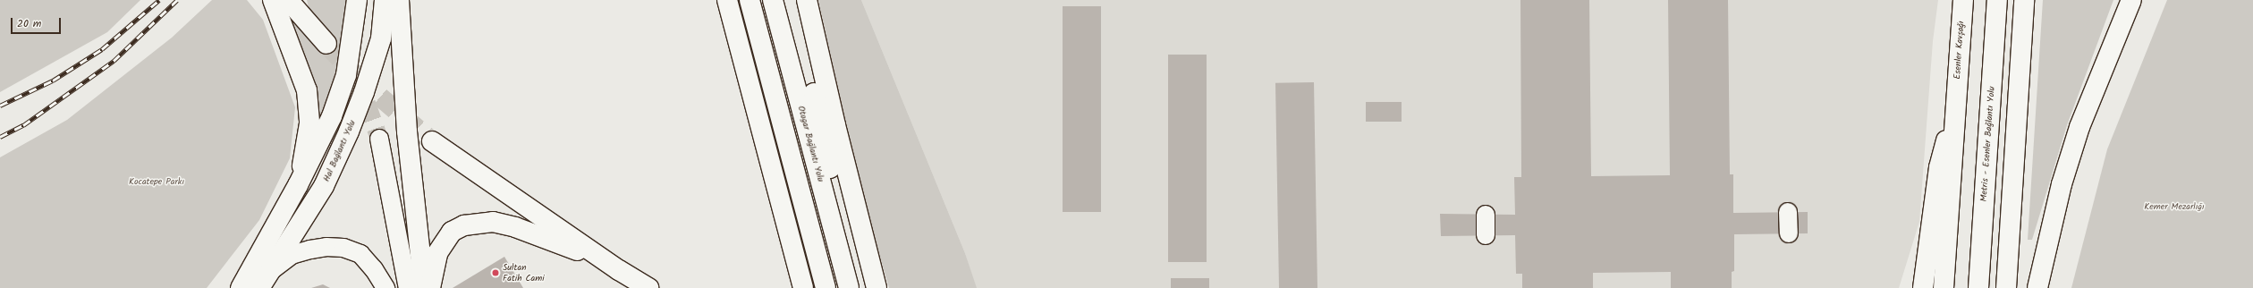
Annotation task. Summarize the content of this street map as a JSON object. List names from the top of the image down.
{
  "streets": {
    "main road": [
      "Esenler Kavşağı",
      "Otogar Bağlantı Yolu",
      "Metris - Esenler Bağlantı Yolu",
      "Hal Bağlantı Yolu"
    ]
  },
  "parks": ["Kocatepe Parkı", "Kemer Mezarlığı"],
  "places": ["Sultan Fatih Cami"],
  "scale_bar": "20 m"
}
